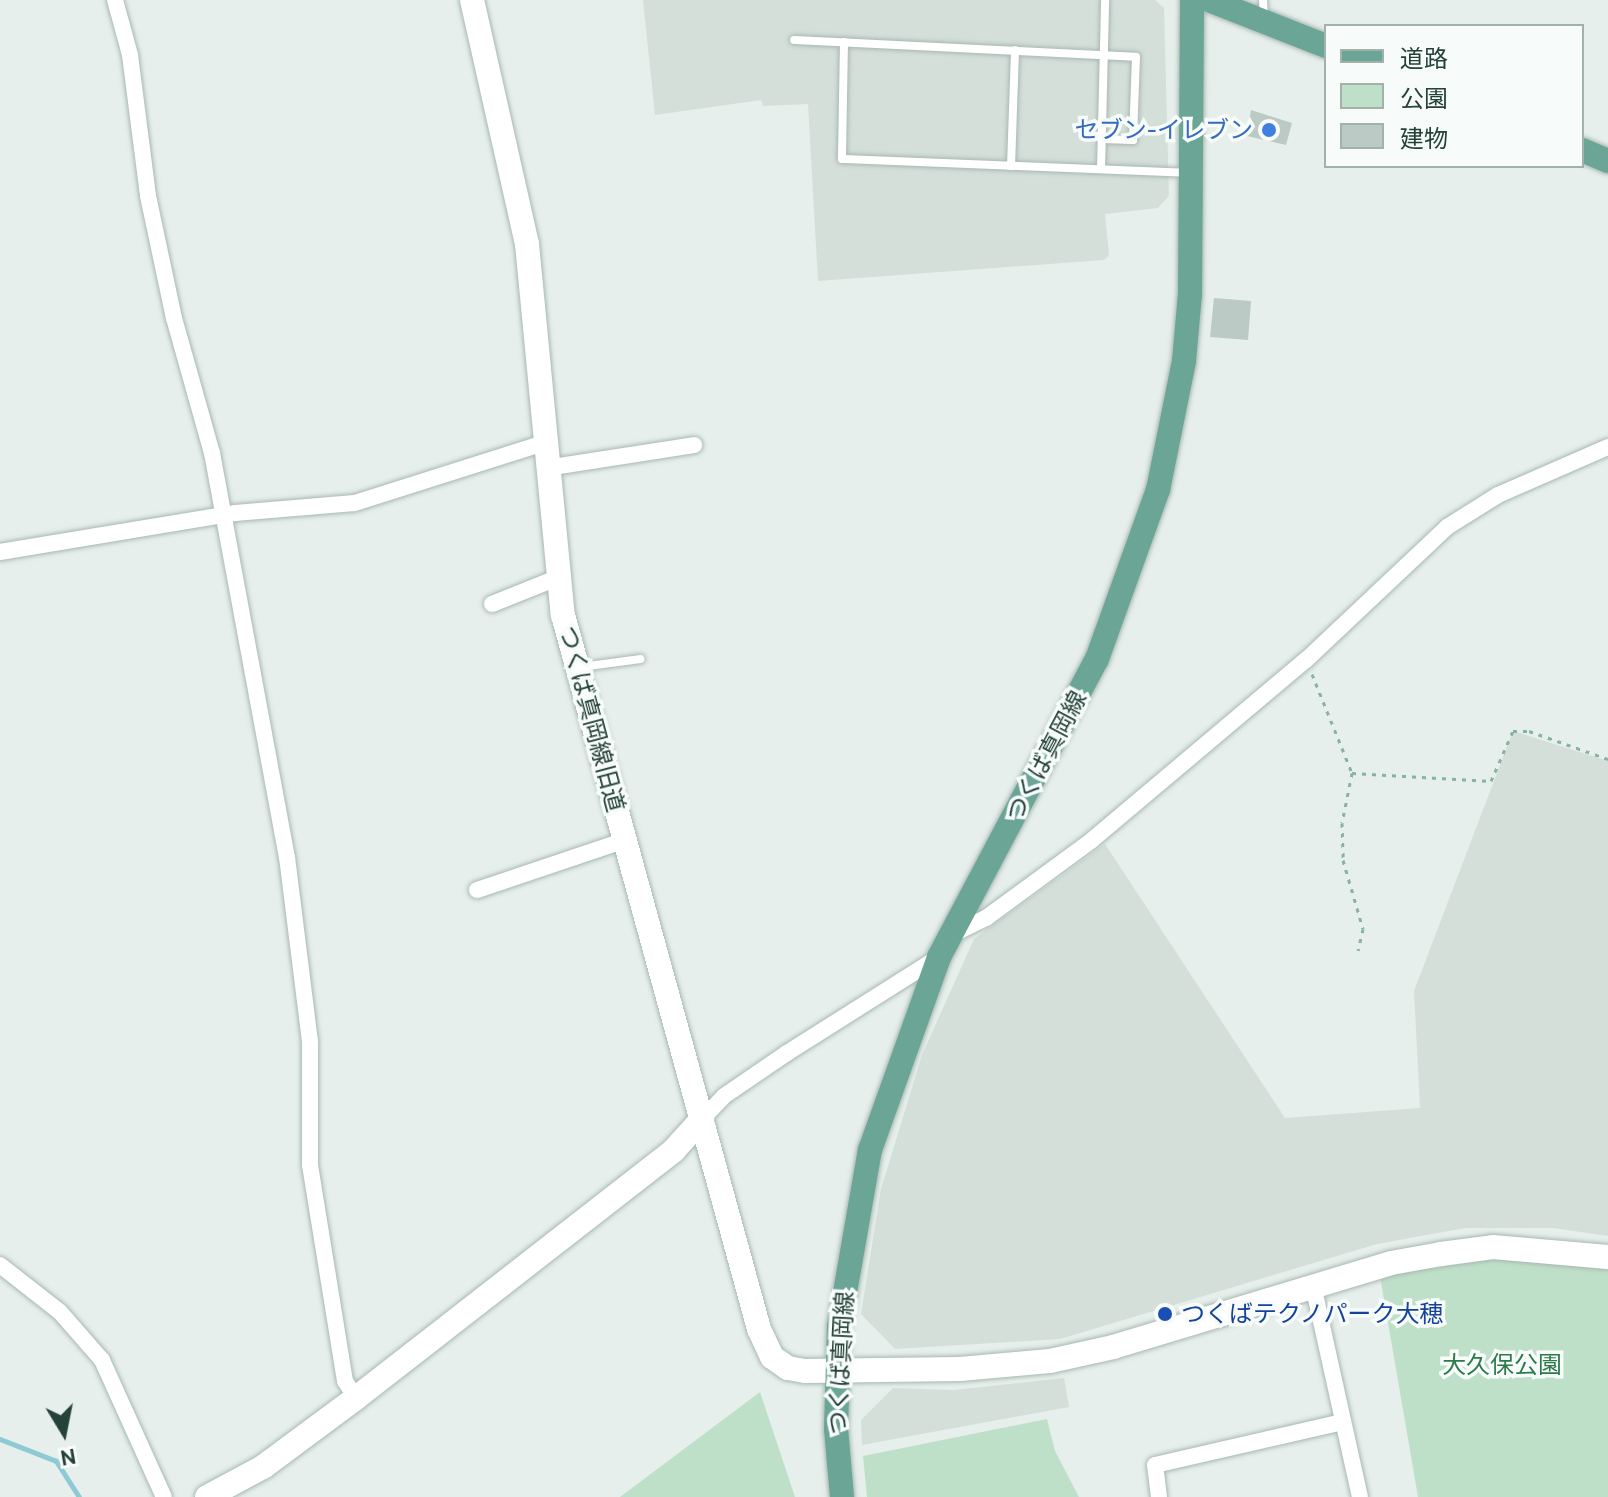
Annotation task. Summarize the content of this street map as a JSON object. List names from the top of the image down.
{
  "streets": {
    "main road": ["つくば真岡線"],
    "street": ["つくば真岡線旧道"]
  },
  "crossings": [
    ["つくば真岡線旧道", "つくば真岡線"]
  ],
  "parks": ["大久保公園"],
  "places": ["セブン-イレブン", "つくばテクノパーク大穂"],
  "legend": ["道路", "公園", "建物"],
  "north": "bottom"
}
